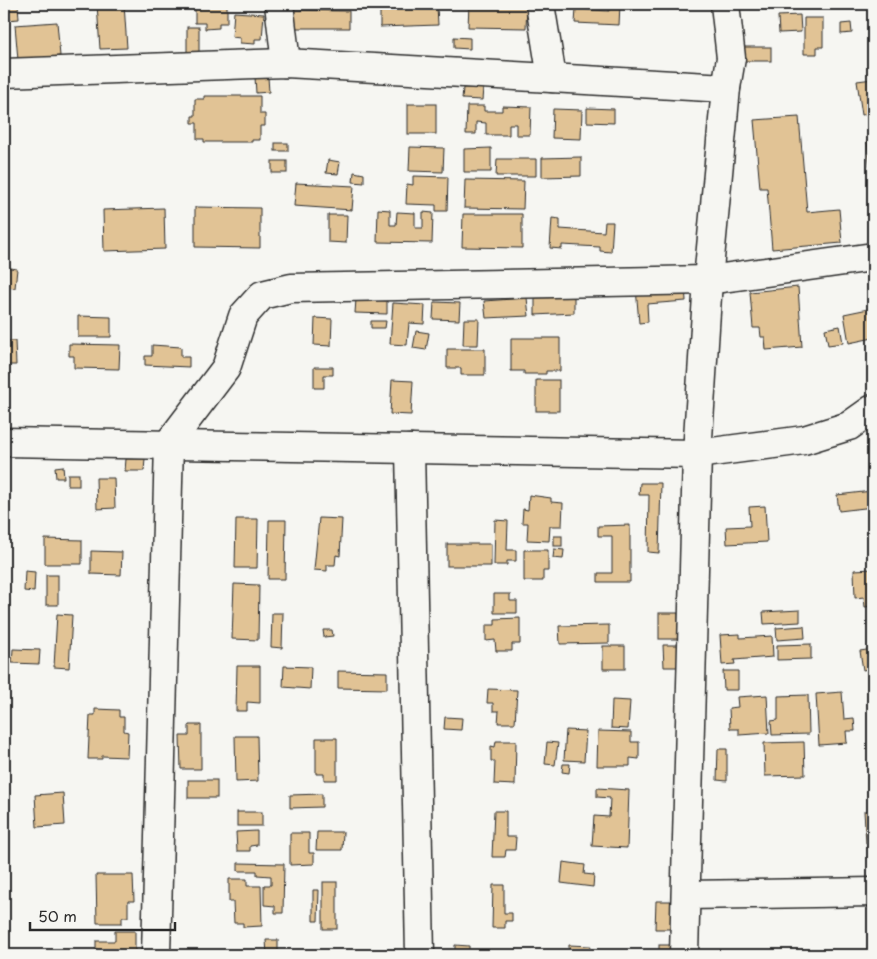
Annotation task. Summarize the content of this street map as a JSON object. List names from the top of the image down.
{
  "scale_bar": "50 m"
}
